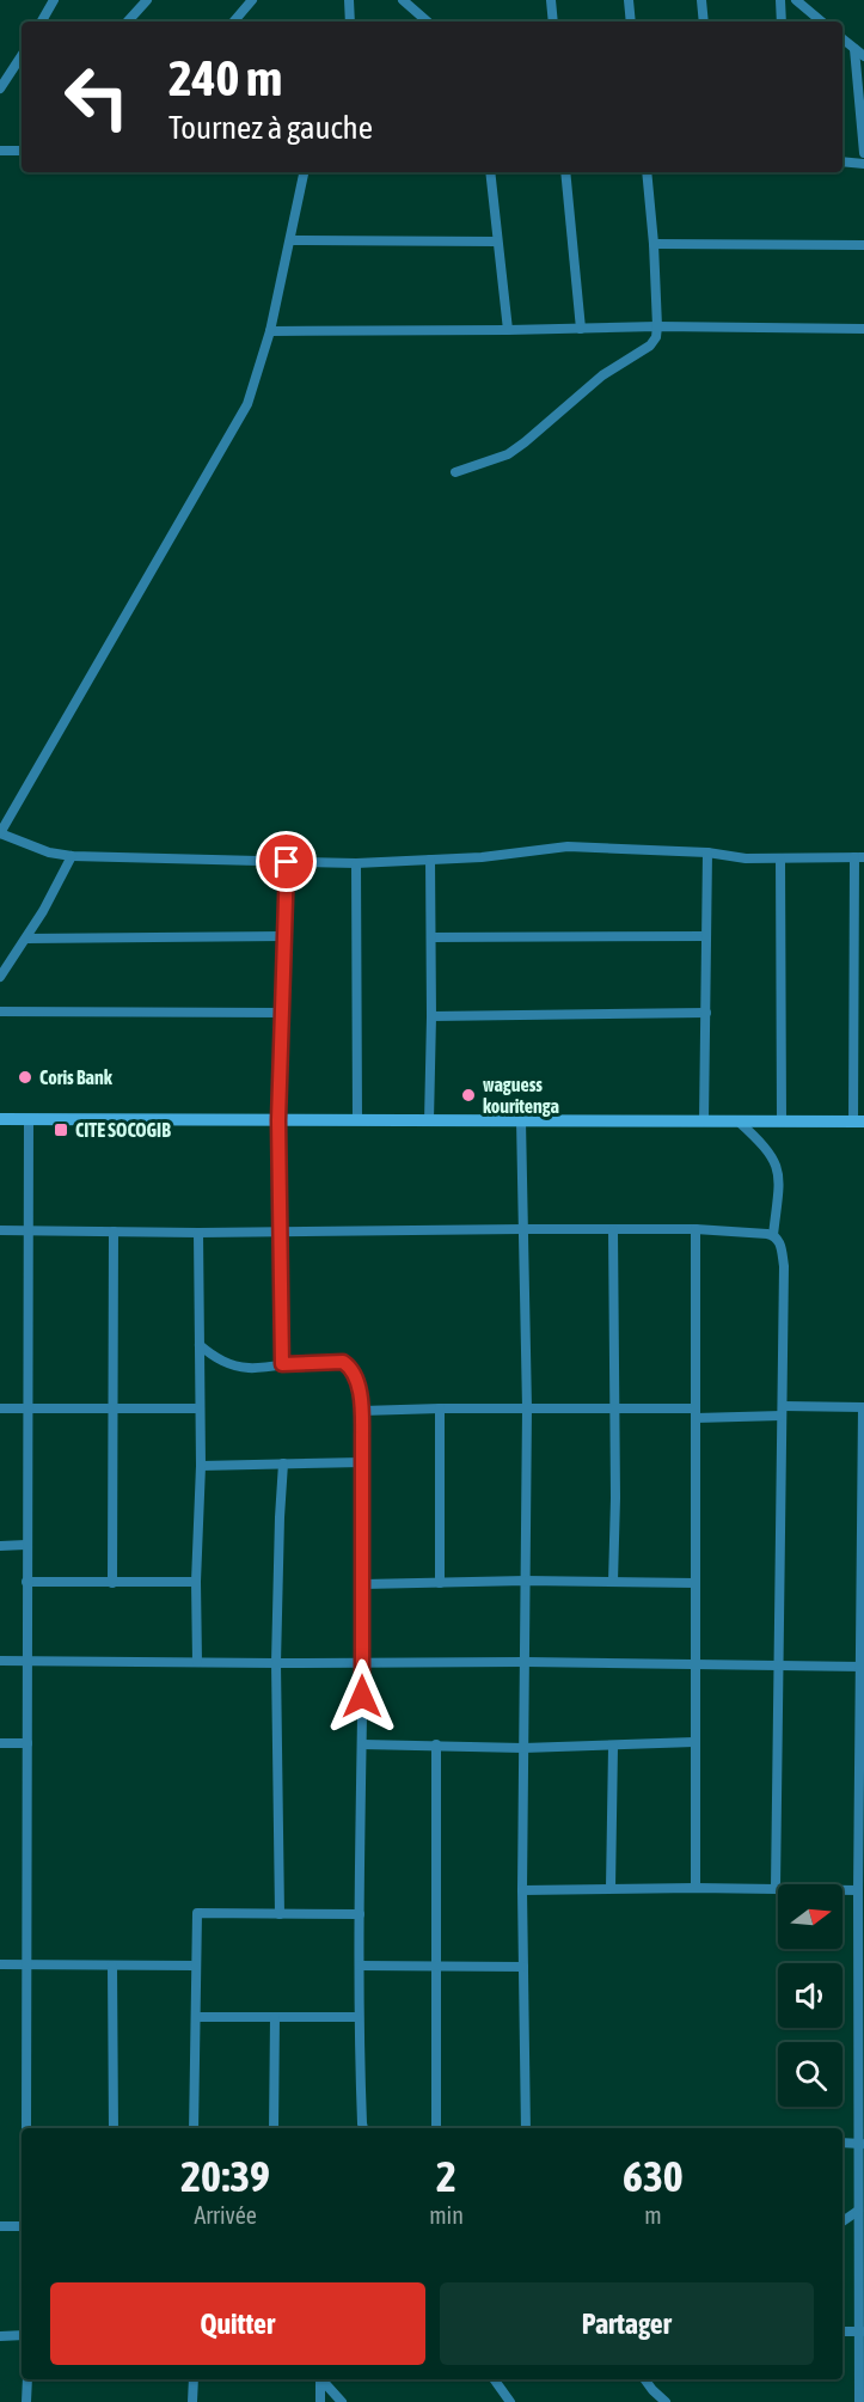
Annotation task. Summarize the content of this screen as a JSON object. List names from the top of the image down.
{
  "places": {
    "other": ["Coris Bank", "waguess kouritenga"],
    "transit": ["CITE SOCOGIB"]
  },
  "north": "right",
  "page": {
    "turn": ["240 m", "Tournez à gauche"],
    "eta": [
      "20:39",
      "Arrivée",
      "2",
      "min",
      "630",
      "m"
    ],
    "buttons": ["Quitter", "Partager"]
  }
}
